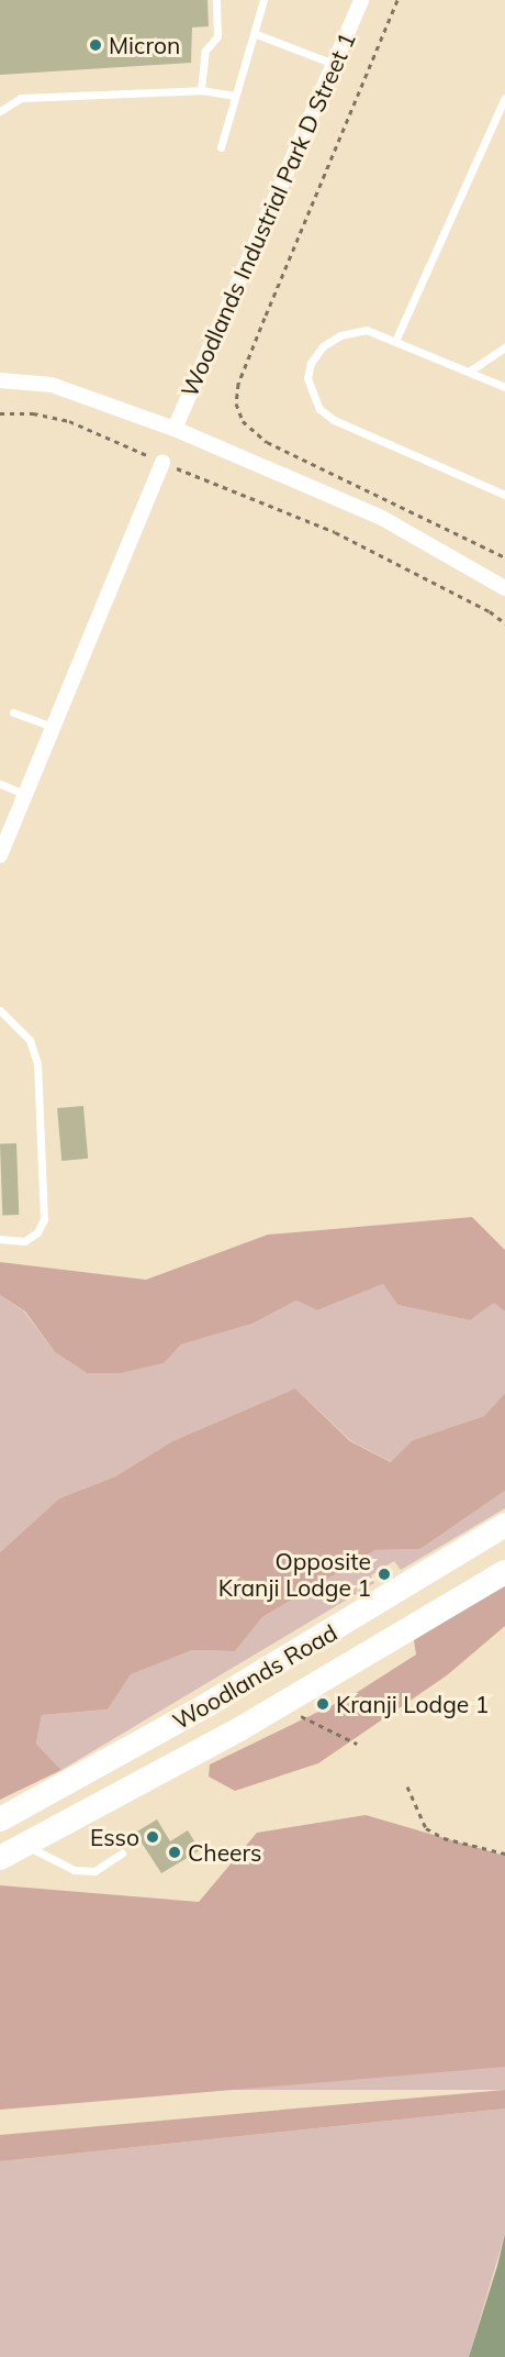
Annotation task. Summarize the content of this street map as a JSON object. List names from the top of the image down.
{
  "streets": {
    "main road": ["Woodlands Road"],
    "street": ["Woodlands Industrial Park D Street 1"]
  },
  "places": [
    "Micron",
    "Opposite Kranji Lodge 1",
    "Kranji Lodge 1",
    "Esso",
    "Cheers"
  ]
}
